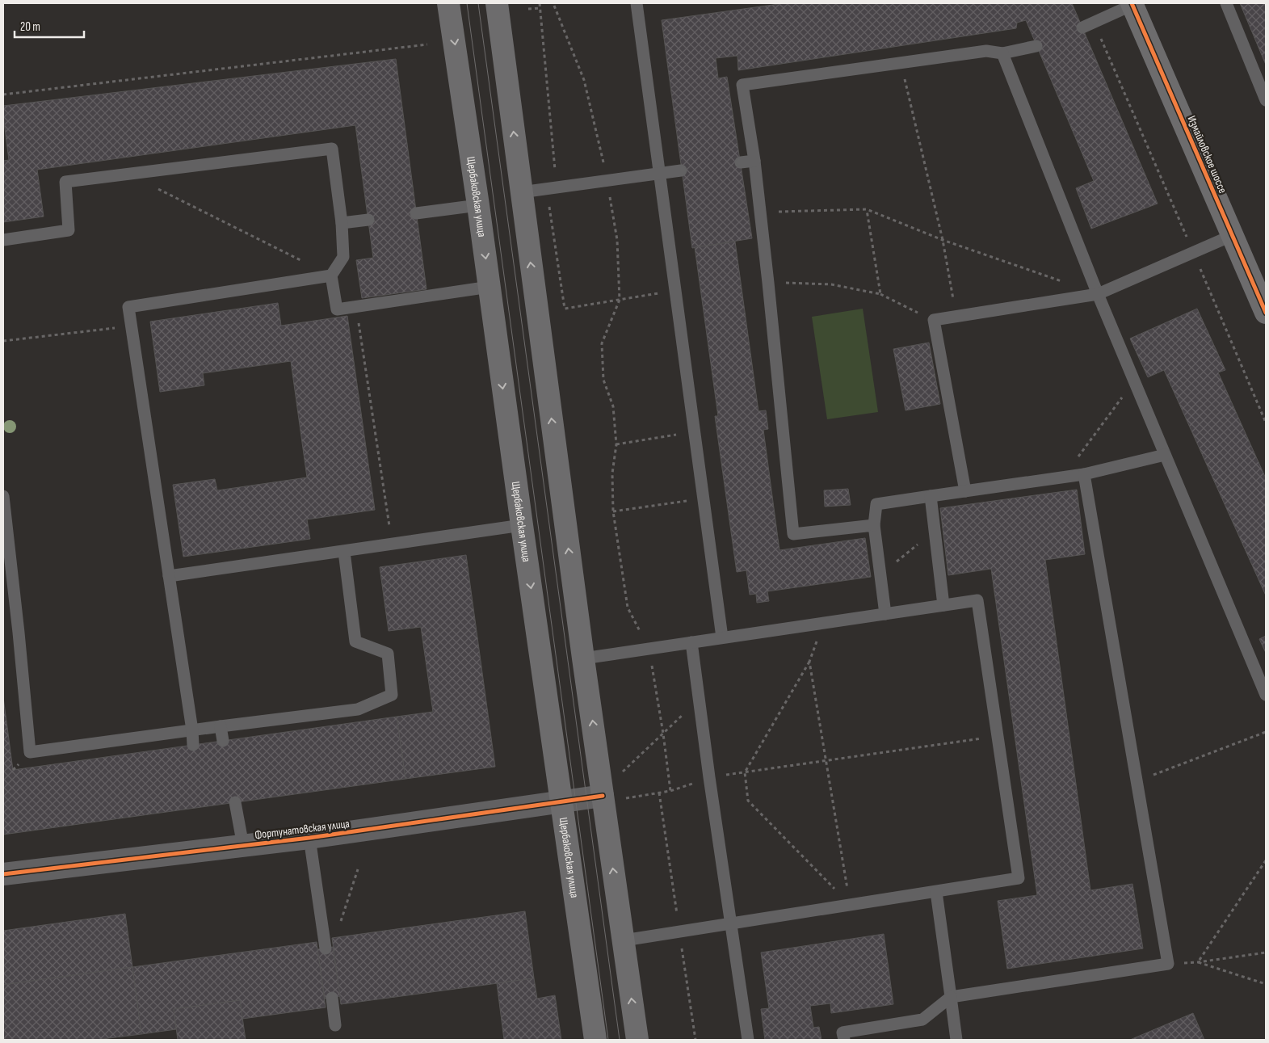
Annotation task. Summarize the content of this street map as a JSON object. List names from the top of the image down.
{
  "streets": {
    "main road": ["Измайловское шоссе", "Щербаковская улица"],
    "street": ["Фортунатовская улица"]
  },
  "crossings": [
    ["Щербаковская улица", "Фортунатовская улица"]
  ],
  "scale_bar": "20 m"
}
